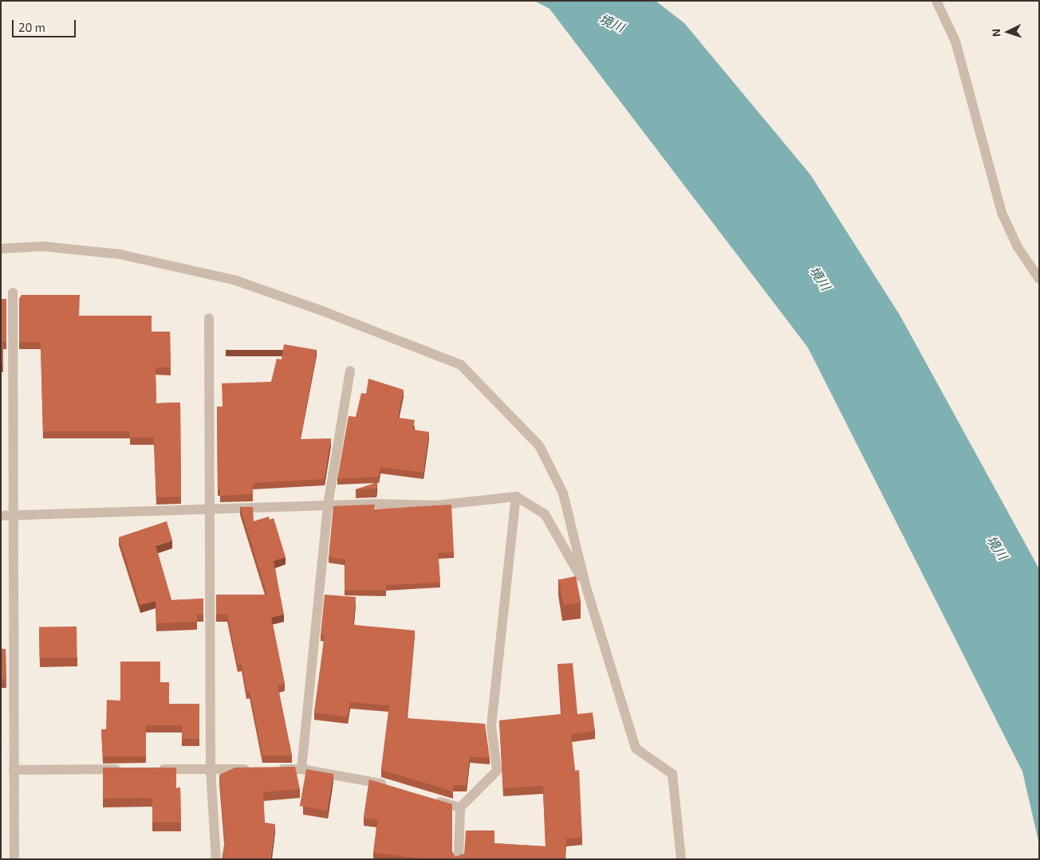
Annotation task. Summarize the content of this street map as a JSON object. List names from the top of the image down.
{
  "water": ["境川"],
  "scale_bar": "20 m",
  "north": "left"
}
